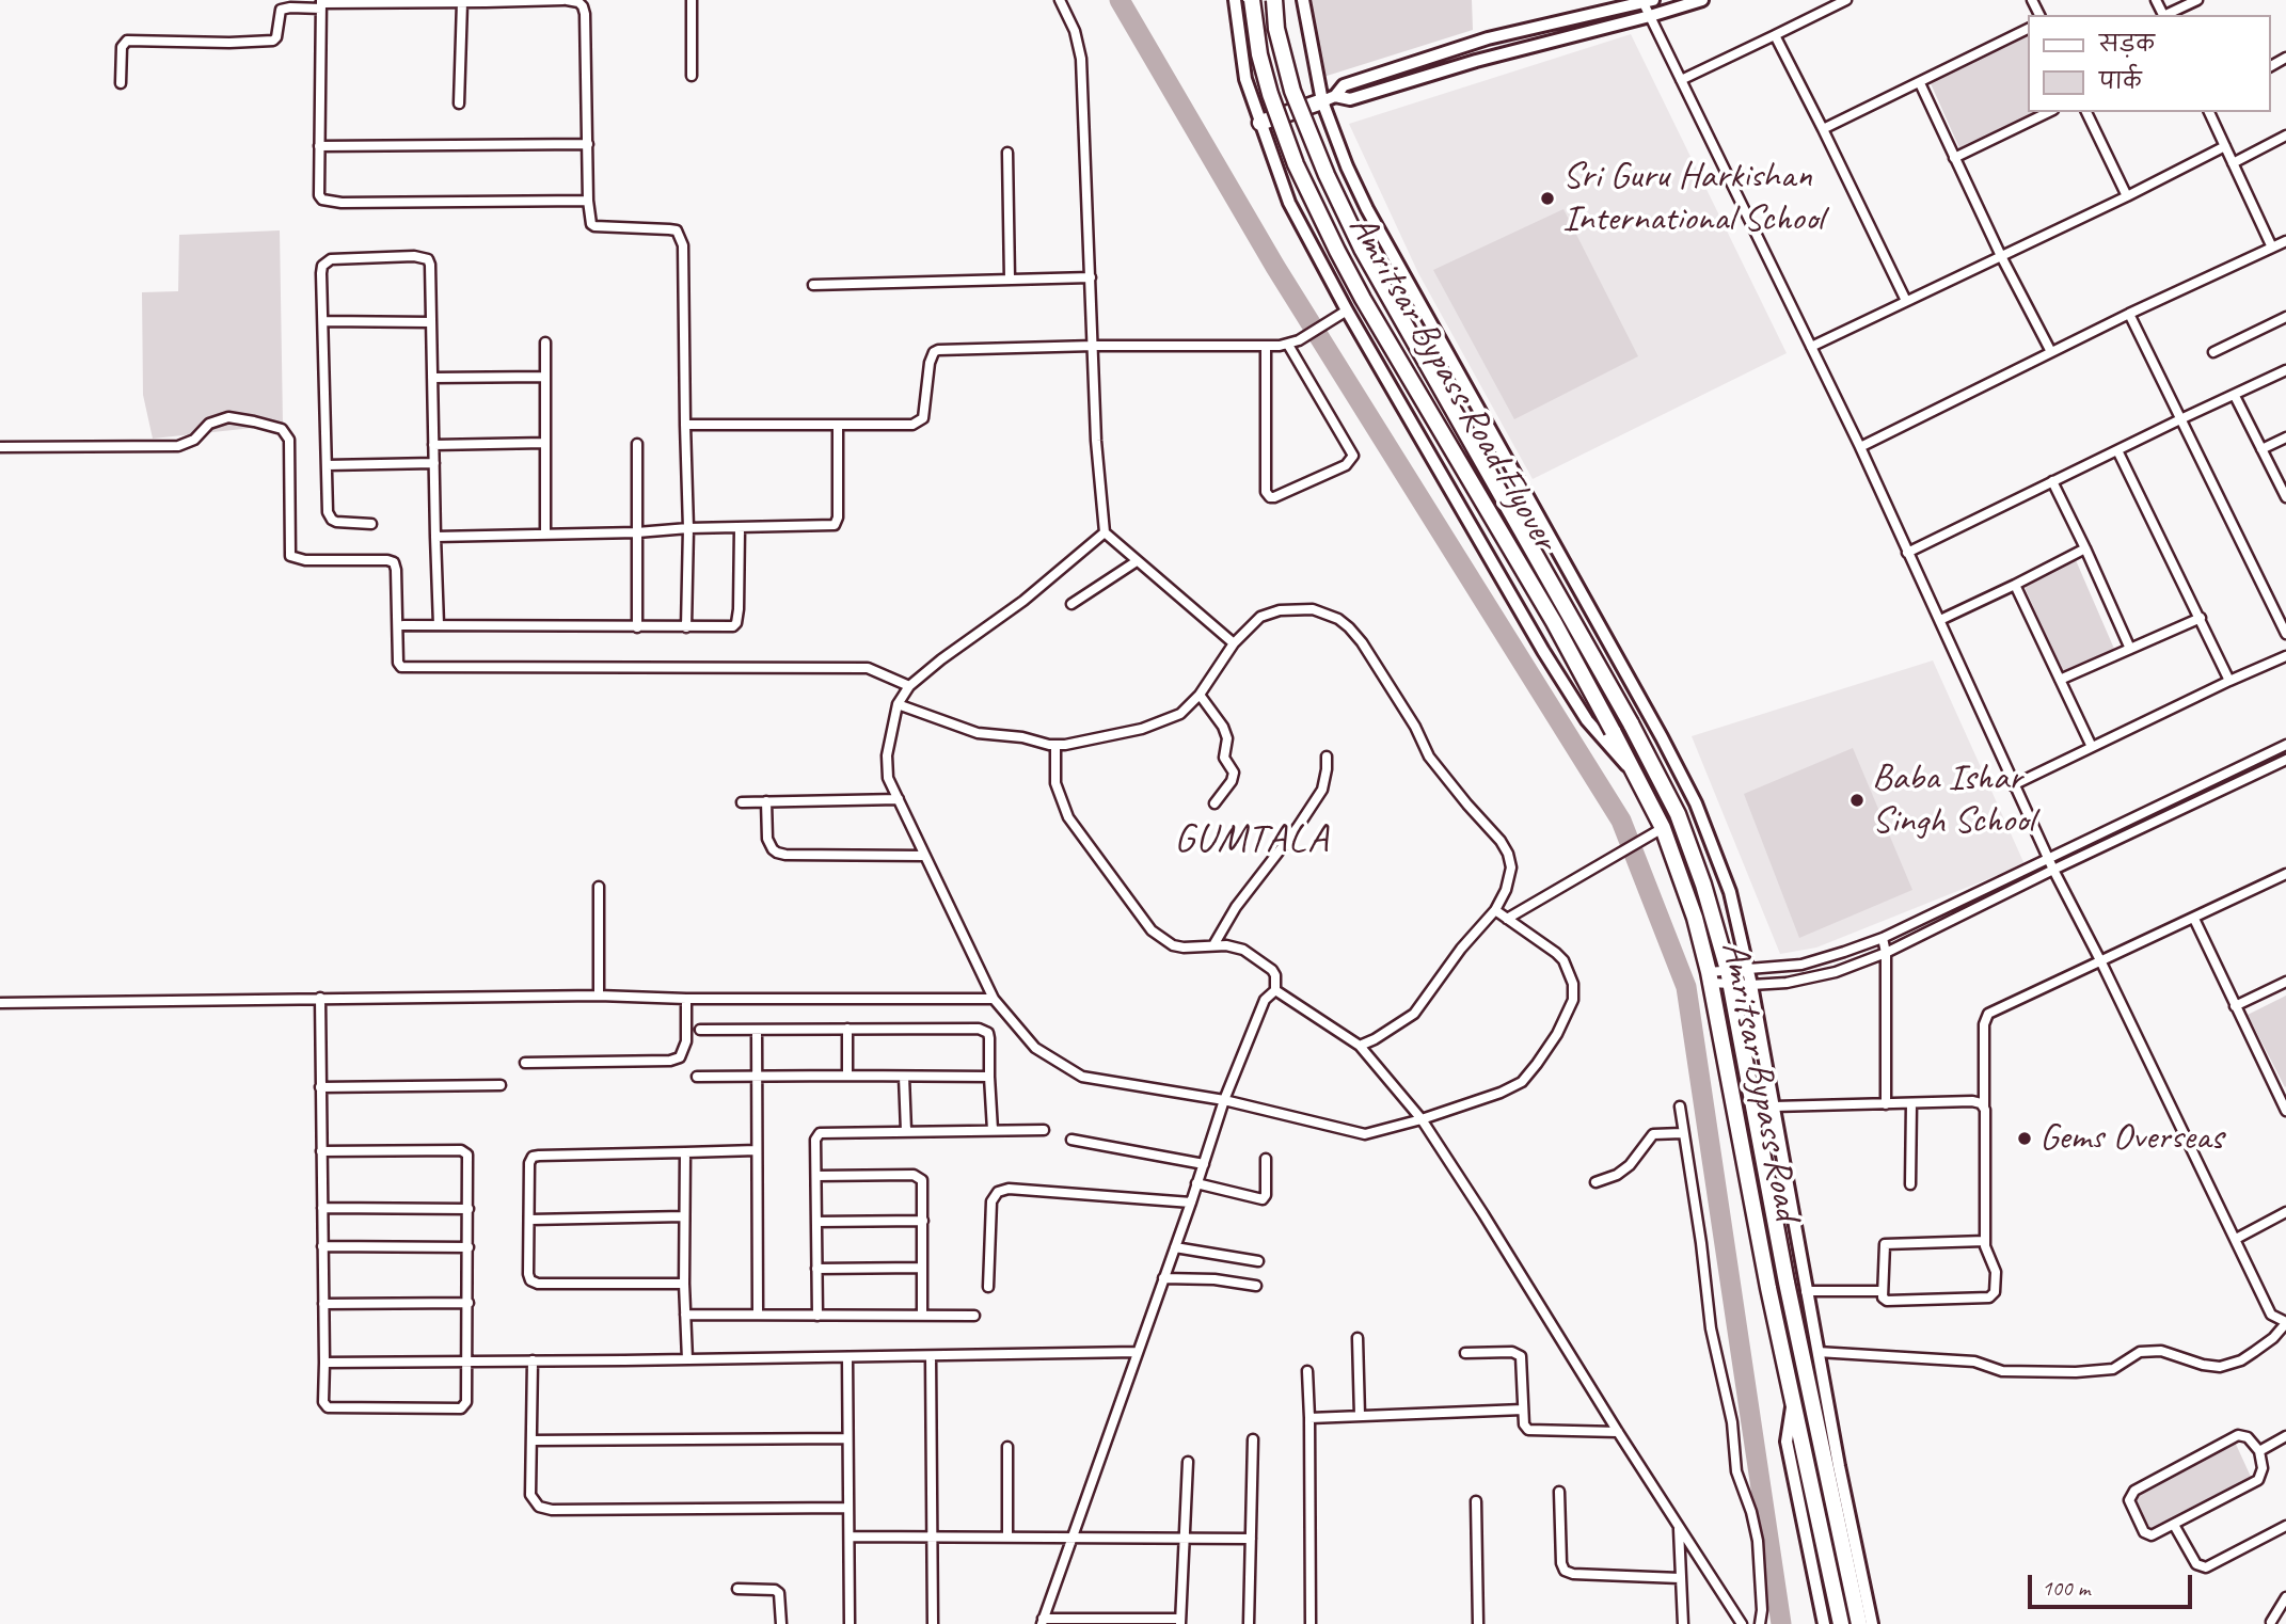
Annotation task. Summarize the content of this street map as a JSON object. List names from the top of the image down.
{
  "streets": {
    "highway": ["Amritsar Bypass Road Flyover", "Amritsar Bypass Road"]
  },
  "crossings": [
    ["Amritsar Bypass Road Flyover", "Amritsar Bypass Road"]
  ],
  "districts": ["GUMTALA"],
  "places": ["Sri Guru Harkishan International School", "Baba Ishar Singh School", "Gems Overseas"],
  "legend": ["सड़क", "पार्क"],
  "scale_bar": "100 m"
}
